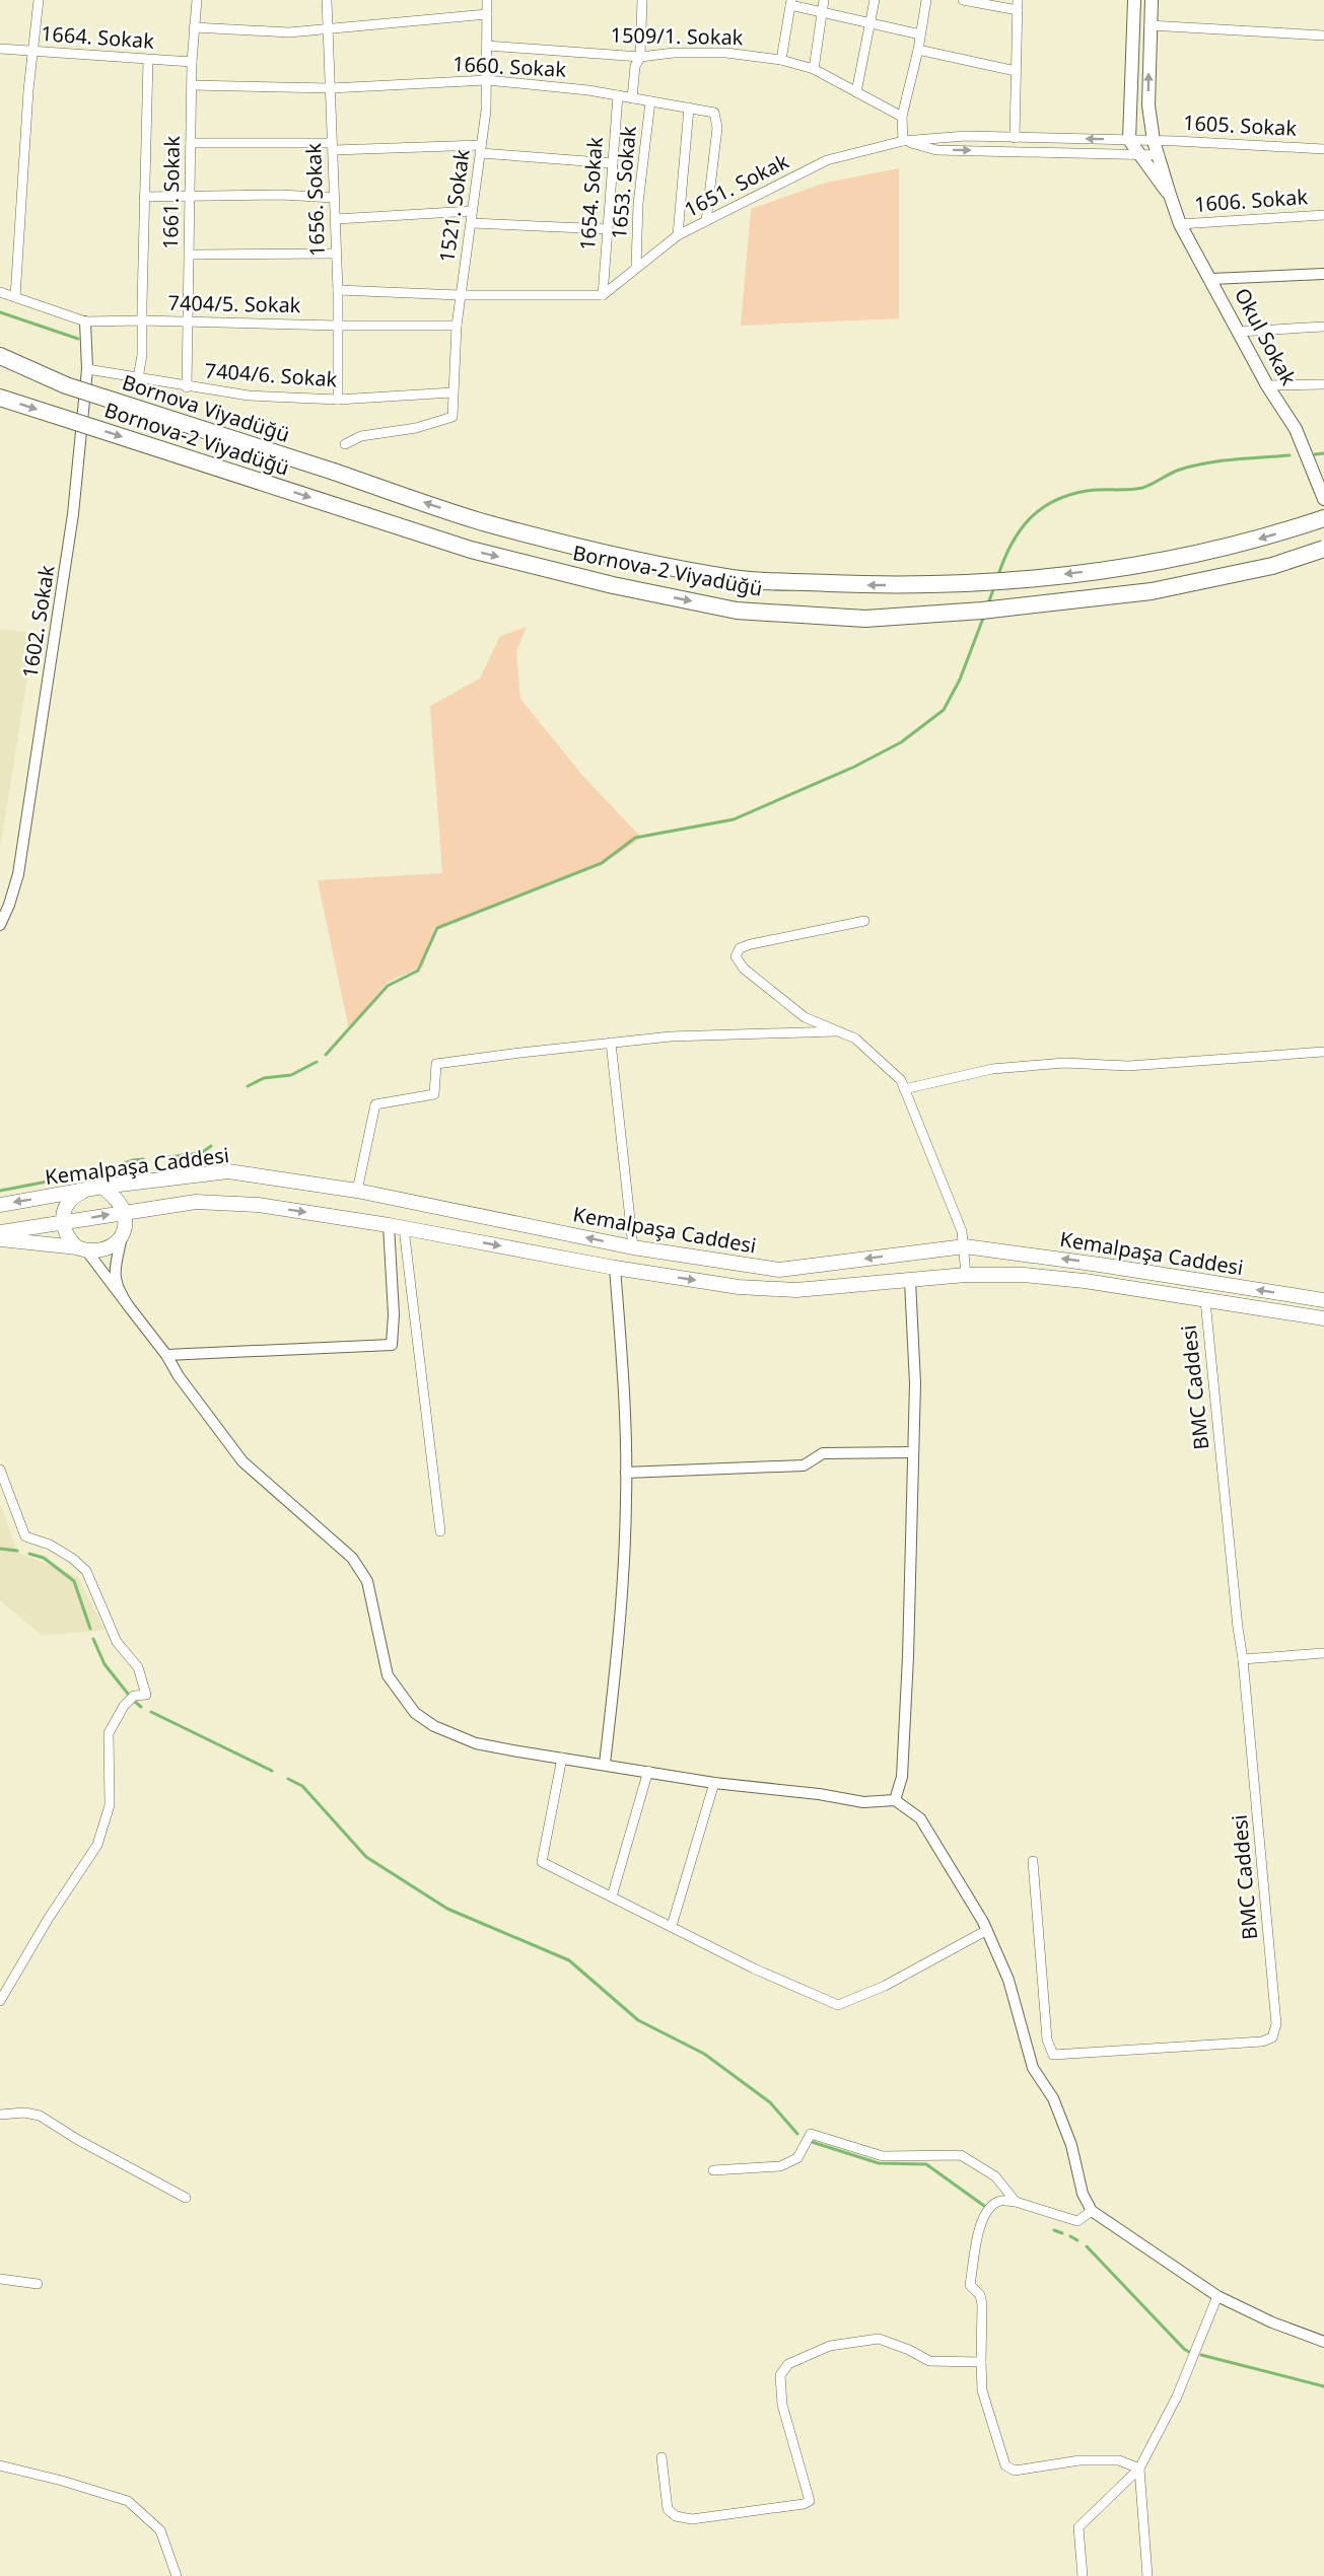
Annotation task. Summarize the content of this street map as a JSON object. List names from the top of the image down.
{
  "streets": {
    "highway": ["Bornova Viyadüğü", "Bornova-2 Viyadüğü"],
    "main road": ["Okul Sokak", "Kemalpaşa Caddesi"],
    "street": [
      "1509/1. Sokak",
      "1664. Sokak",
      "1660. Sokak",
      "1605. Sokak",
      "1653. Sokak",
      "1651. Sokak",
      "1661. Sokak",
      "1654. Sokak",
      "1656. Sokak",
      "1606. Sokak",
      "1521. Sokak",
      "7404/5. Sokak",
      "7404/6. Sokak",
      "1602. Sokak",
      "BMC Caddesi"
    ]
  },
  "crossings": [
    ["1509/1. Sokak", "1521. Sokak"],
    ["1664. Sokak", "1661. Sokak"],
    ["1660. Sokak", "1653. Sokak"],
    ["1660. Sokak", "1651. Sokak"],
    ["1660. Sokak", "1661. Sokak"],
    ["1660. Sokak", "1654. Sokak"],
    ["1660. Sokak", "1656. Sokak"],
    ["1660. Sokak", "1521. Sokak"],
    ["1605. Sokak", "Okul Sokak"],
    ["1653. Sokak", "1651. Sokak"],
    ["1651. Sokak", "1654. Sokak"],
    ["1661. Sokak", "7404/5. Sokak"],
    ["1661. Sokak", "7404/6. Sokak"],
    ["1656. Sokak", "7404/5. Sokak"],
    ["1656. Sokak", "7404/6. Sokak"],
    ["1606. Sokak", "Okul Sokak"],
    ["1521. Sokak", "7404/5. Sokak"],
    ["1521. Sokak", "7404/6. Sokak"],
    ["7404/5. Sokak", "1602. Sokak"],
    ["7404/6. Sokak", "1602. Sokak"],
    ["Bornova Viyadüğü", "Bornova-2 Viyadüğü"],
    ["Kemalpaşa Caddesi", "BMC Caddesi"]
  ]
}
